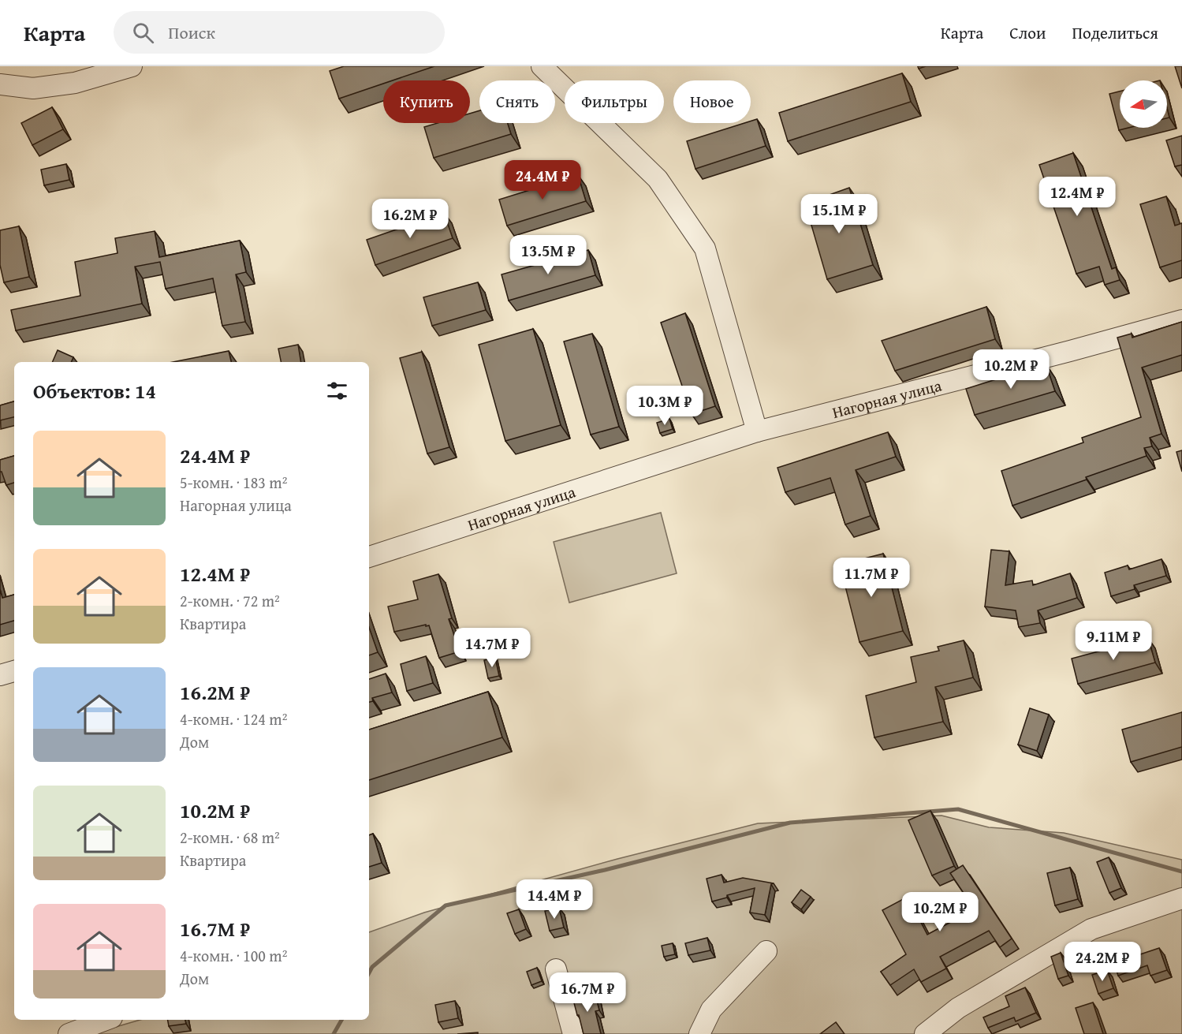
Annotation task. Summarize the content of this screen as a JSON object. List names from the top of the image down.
{
  "streets": {
    "street": ["Нагорная улица"]
  },
  "north": "left",
  "page": {
    "header": "Карта",
    "search": "Поиск",
    "nav": ["Карта", "Слои", "Поделиться"],
    "chip": [
      "Купить",
      "Снять",
      "Фильтры",
      "Новое"
    ],
    "price": [
      "24.4M ₽",
      "12.4M ₽",
      "15.1M ₽",
      "16.2M ₽",
      "13.5M ₽",
      "10.2M ₽",
      "10.3M ₽",
      "11.7M ₽",
      "9.11M ₽",
      "14.7M ₽",
      "14.4M ₽",
      "10.2M ₽",
      "24.2M ₽",
      "16.7M ₽"
    ],
    "heading": "Объектов: 14",
    "list": [
      {
        "name": "24.4M ₽",
        "note": "5-комн. · 183 m² · Нагорная улица"
      },
      {
        "name": "12.4M ₽",
        "note": "2-комн. · 72 m² · Квартира"
      },
      {
        "name": "16.2M ₽",
        "note": "4-комн. · 124 m² · Дом"
      },
      {
        "name": "10.2M ₽",
        "note": "2-комн. · 68 m² · Квартира"
      },
      {
        "name": "16.7M ₽",
        "note": "4-комн. · 100 m² · Дом"
      }
    ]
  }
}
